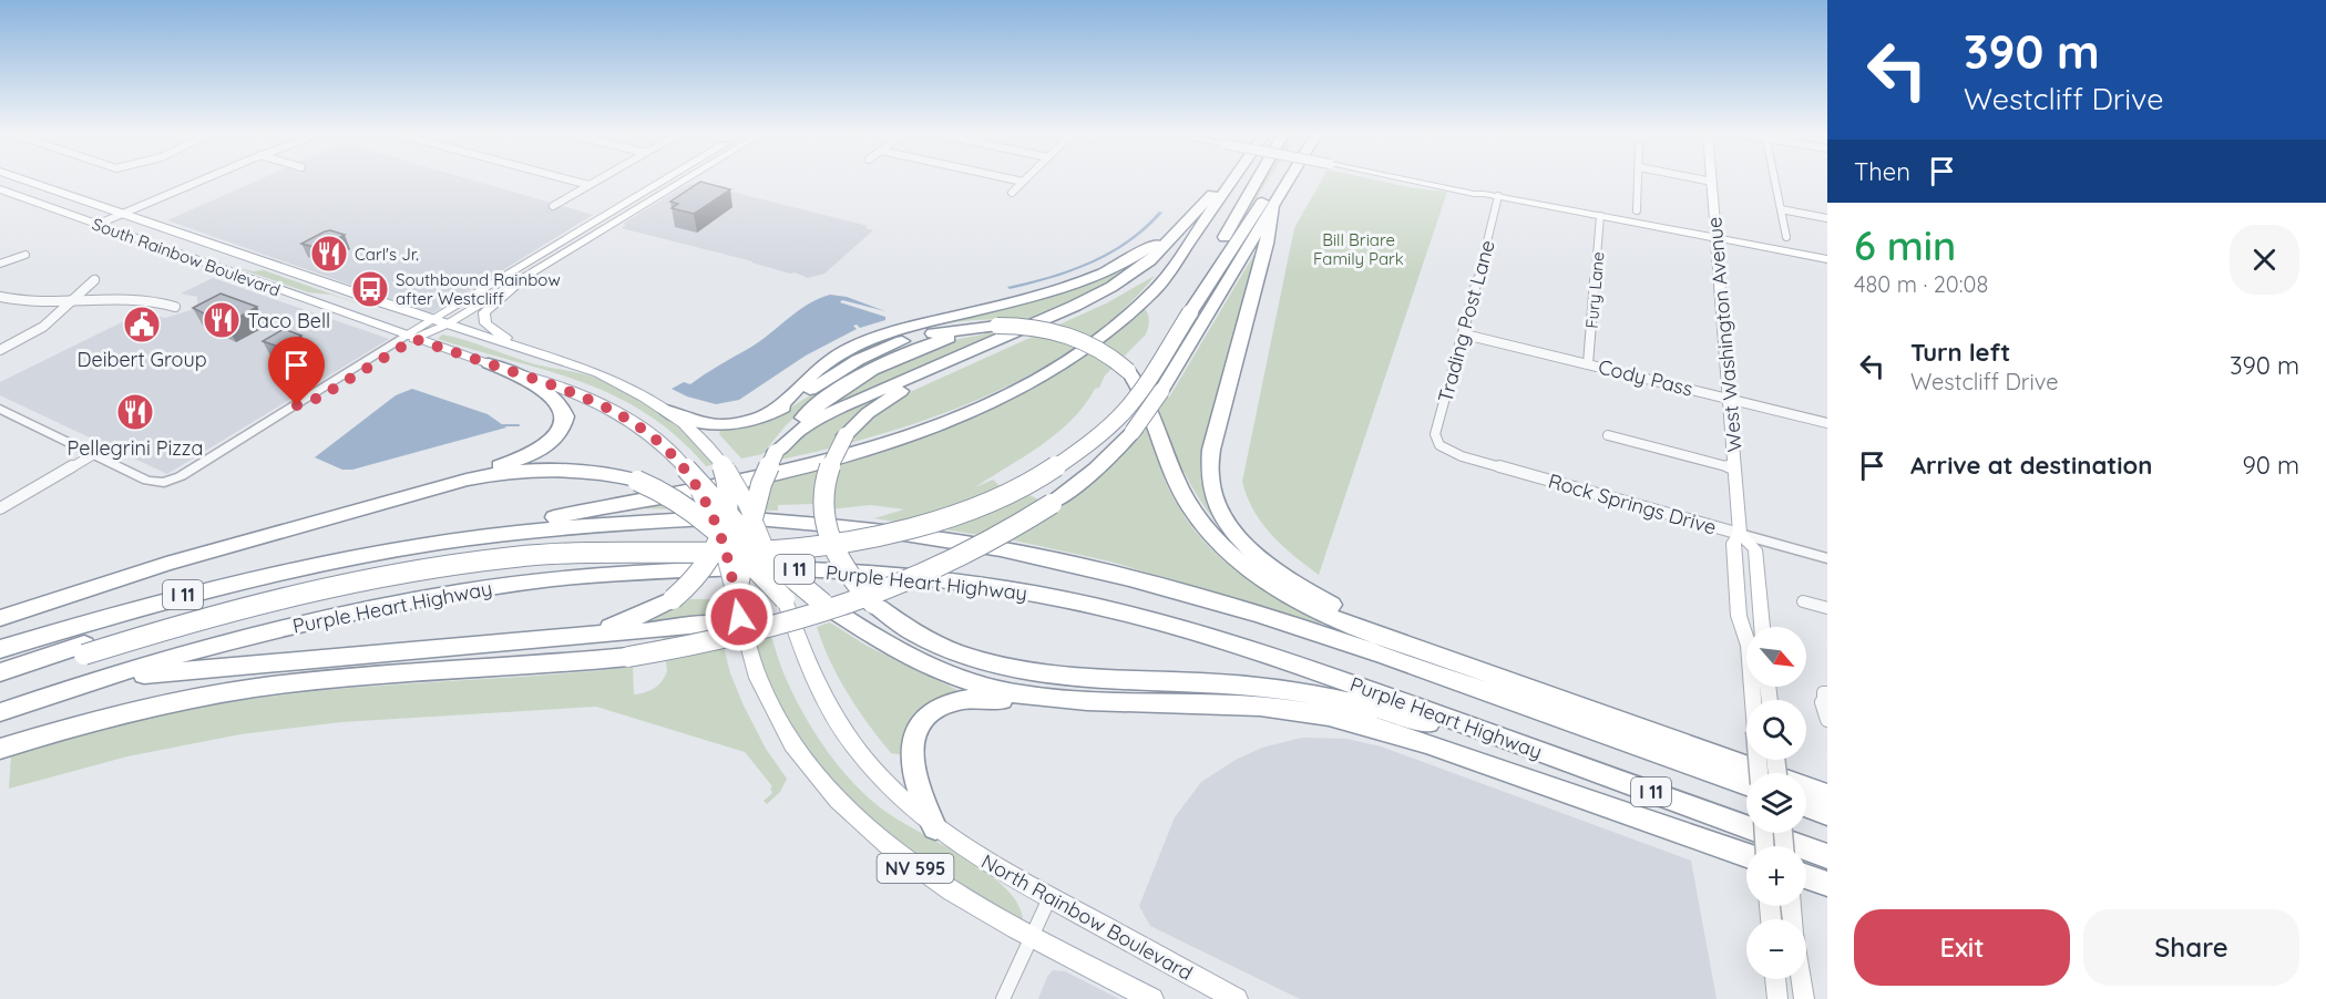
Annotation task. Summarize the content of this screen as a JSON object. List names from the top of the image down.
{
  "streets": {
    "highway": ["I 11", "Purple Heart Highway"],
    "main road": [
      "South Rainbow Boulevard",
      "West Washington Avenue",
      "NV 595",
      "North Rainbow Boulevard"
    ],
    "street": [
      "Fury Lane",
      "Trading Post Lane",
      "Cody Pass",
      "Rock Springs Drive"
    ]
  },
  "crossings": [
    ["South Rainbow Boulevard", "North Rainbow Boulevard"],
    ["Fury Lane", "Cody Pass"],
    ["Trading Post Lane", "Cody Pass"],
    ["Trading Post Lane", "Rock Springs Drive"],
    ["West Washington Avenue", "Cody Pass"],
    ["West Washington Avenue", "Rock Springs Drive"]
  ],
  "parks": ["Bill Briare Family Park"],
  "places": {
    "restaurant": ["Carl's Jr.", "Taco Bell", "Pellegrini Pizza"],
    "bus stop": ["Southbound Rainbow after Westcliff"],
    "public building": ["Deibert Group"]
  },
  "north": "bottom right",
  "page": {
    "turn": ["390 m", "Westcliff Drive"],
    "then": "Then",
    "heading": ["6 min", "480 m · 20:08"],
    "list": [
      {
        "name": "Turn left",
        "note": "Westcliff Drive",
        "value": "390 m"
      },
      {
        "name": "Arrive at destination",
        "value": "90 m"
      }
    ],
    "map_buttons": ["+", "−"],
    "buttons": ["Exit", "Share"]
  }
}
